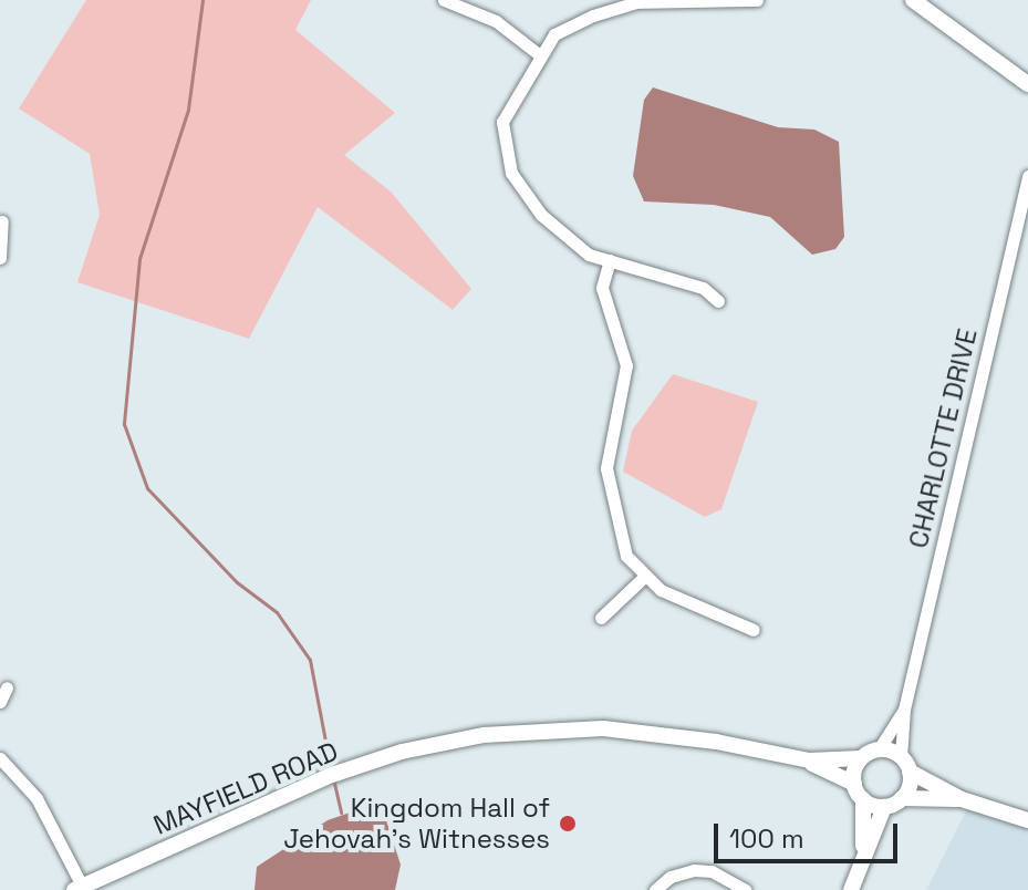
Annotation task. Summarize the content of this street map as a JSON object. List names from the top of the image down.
{
  "streets": {
    "street": ["CHARLOTTE DRIVE", "MAYFIELD ROAD"]
  },
  "crossings": [
    ["CHARLOTTE DRIVE", "MAYFIELD ROAD"]
  ],
  "places": ["Kingdom Hall of Jehovah’s Witnesses"],
  "scale_bar": "100 m"
}
